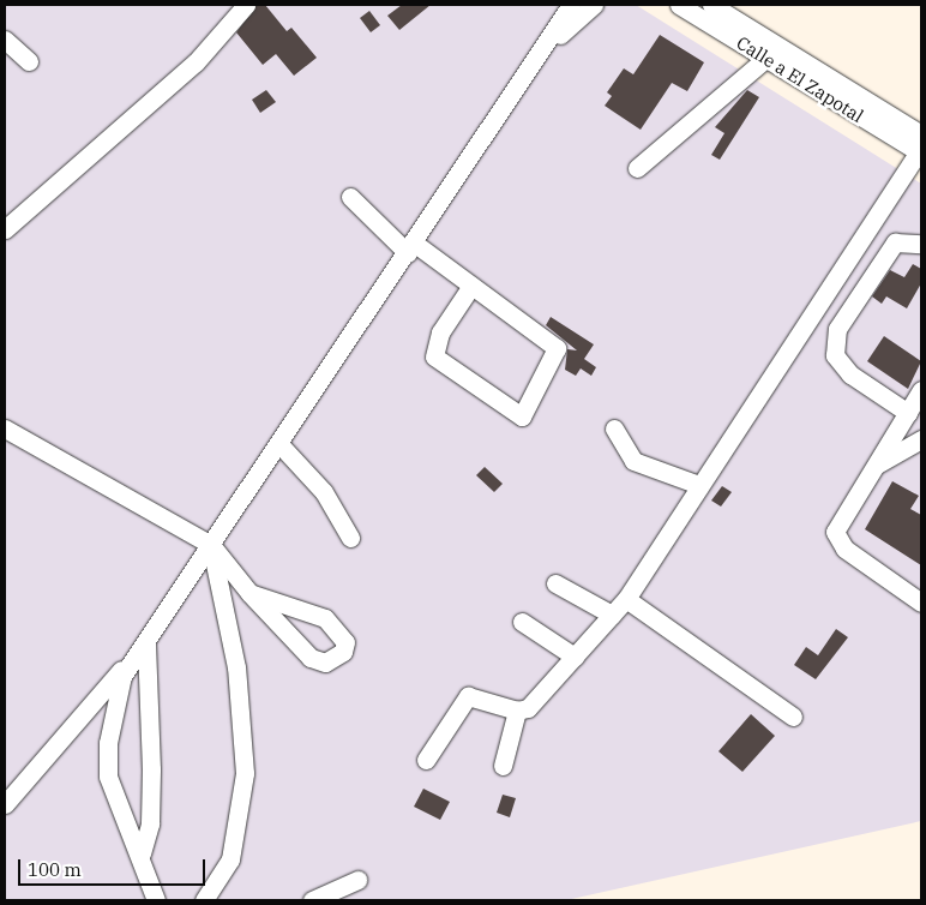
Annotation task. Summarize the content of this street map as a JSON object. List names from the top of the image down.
{
  "streets": {
    "street": ["Calle a El Zapotal"]
  },
  "scale_bar": "100 m"
}
